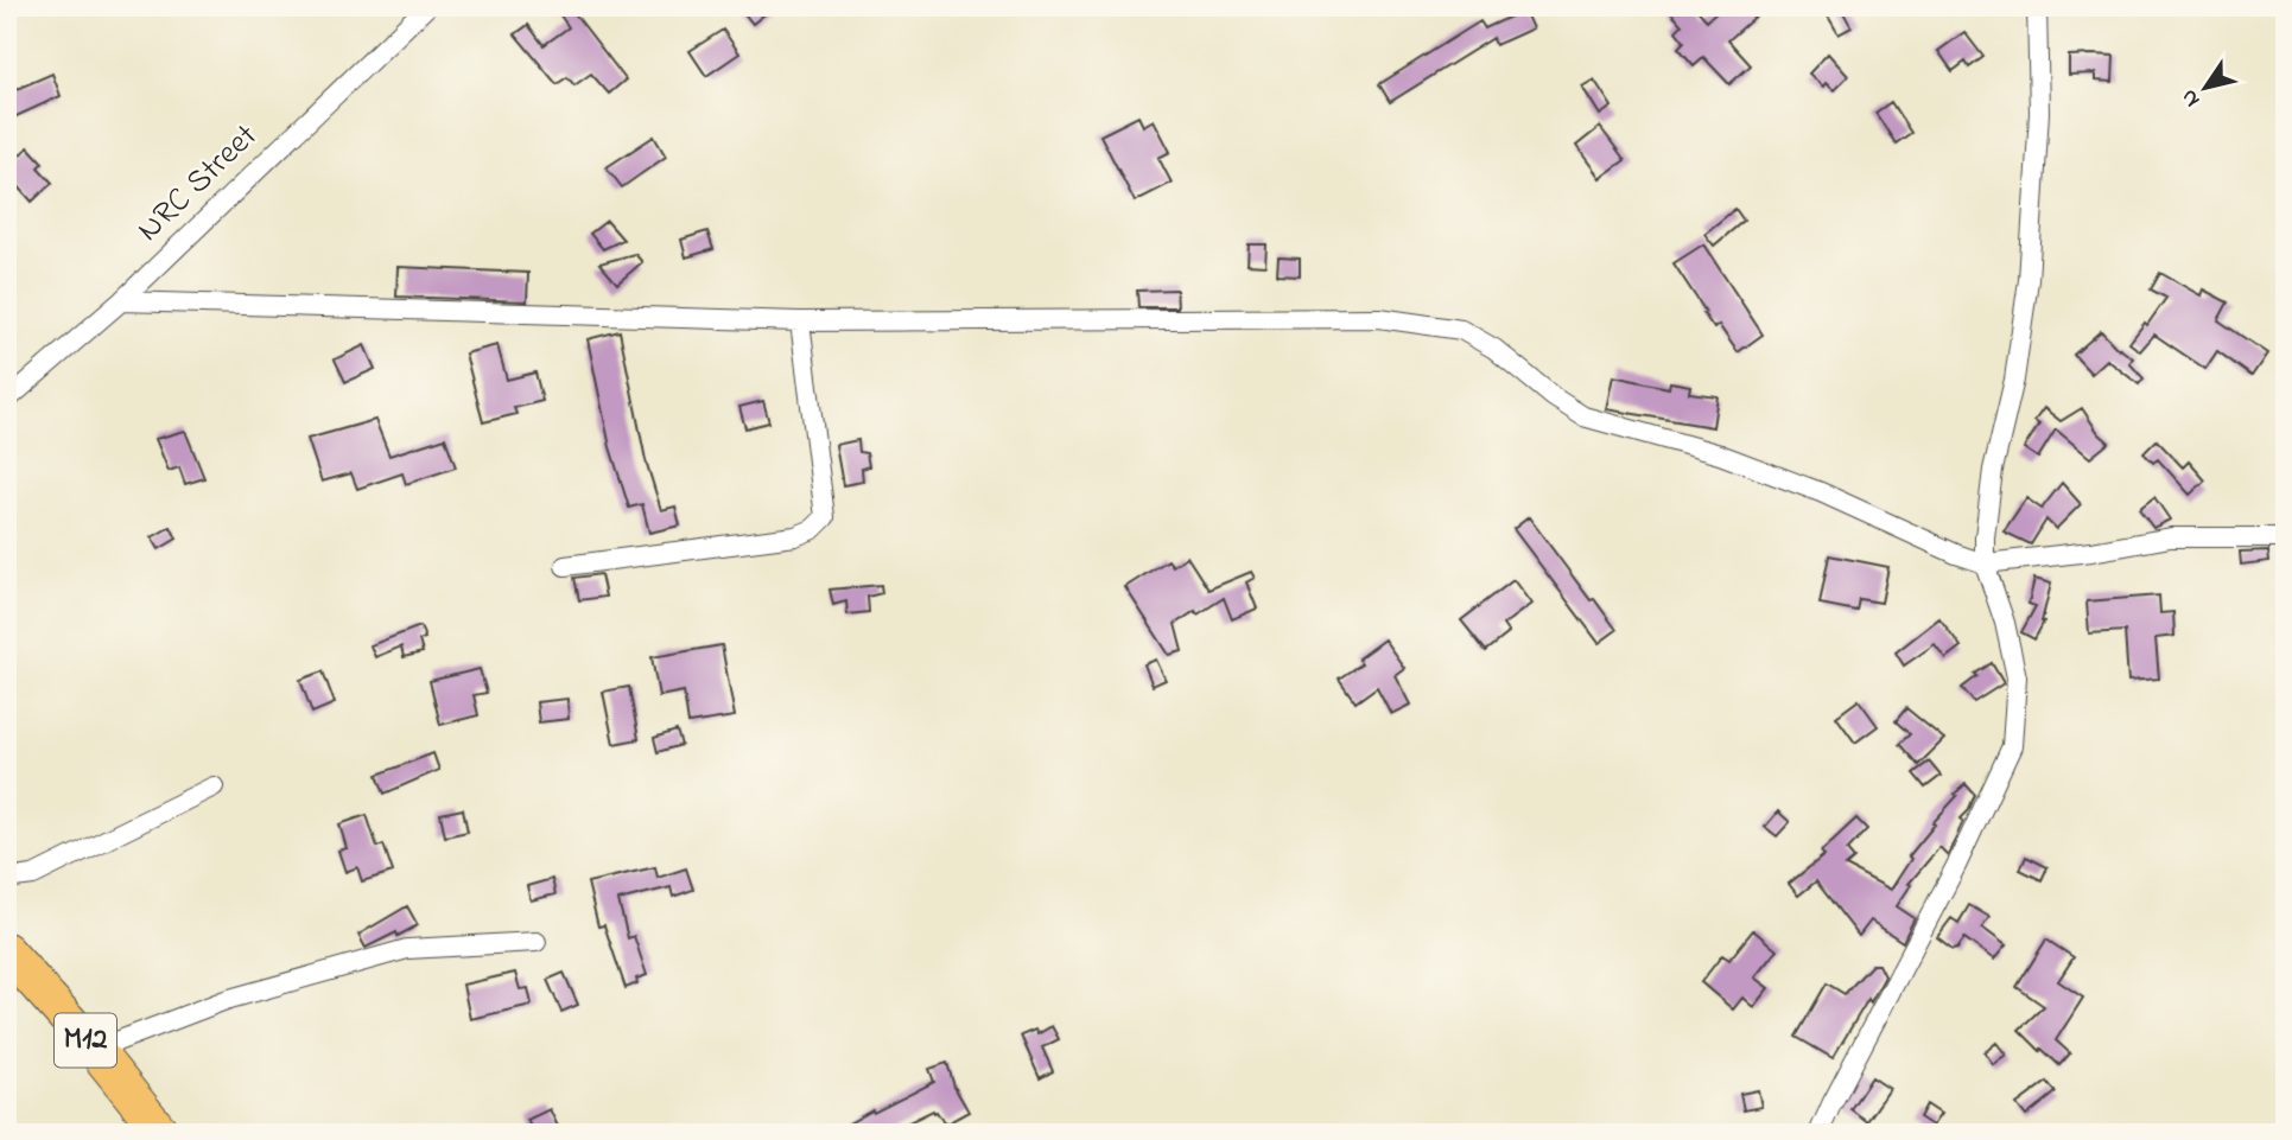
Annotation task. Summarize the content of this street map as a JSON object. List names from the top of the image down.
{
  "streets": {
    "highway": ["M12"],
    "street": ["NRC Street"]
  },
  "north": "bottom left"
}
